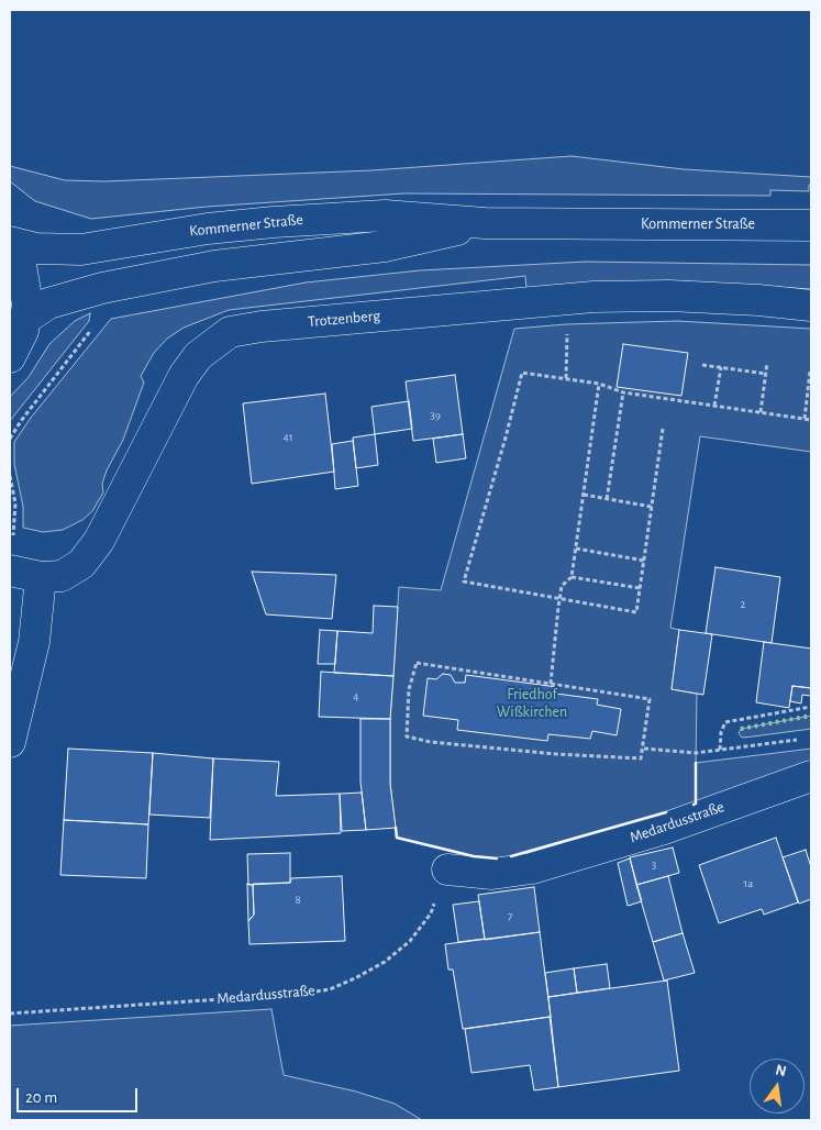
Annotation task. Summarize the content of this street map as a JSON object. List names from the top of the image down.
{
  "streets": {
    "street": ["Kommerner Straße", "Trotzenberg", "Medardusstraße"]
  },
  "parks": ["Friedhof Wißkirchen"],
  "house_numbers": [
    "39",
    "41",
    "2",
    "4",
    "3",
    "1a",
    "8",
    "7"
  ],
  "scale_bar": "20 m",
  "north": "top"
}
